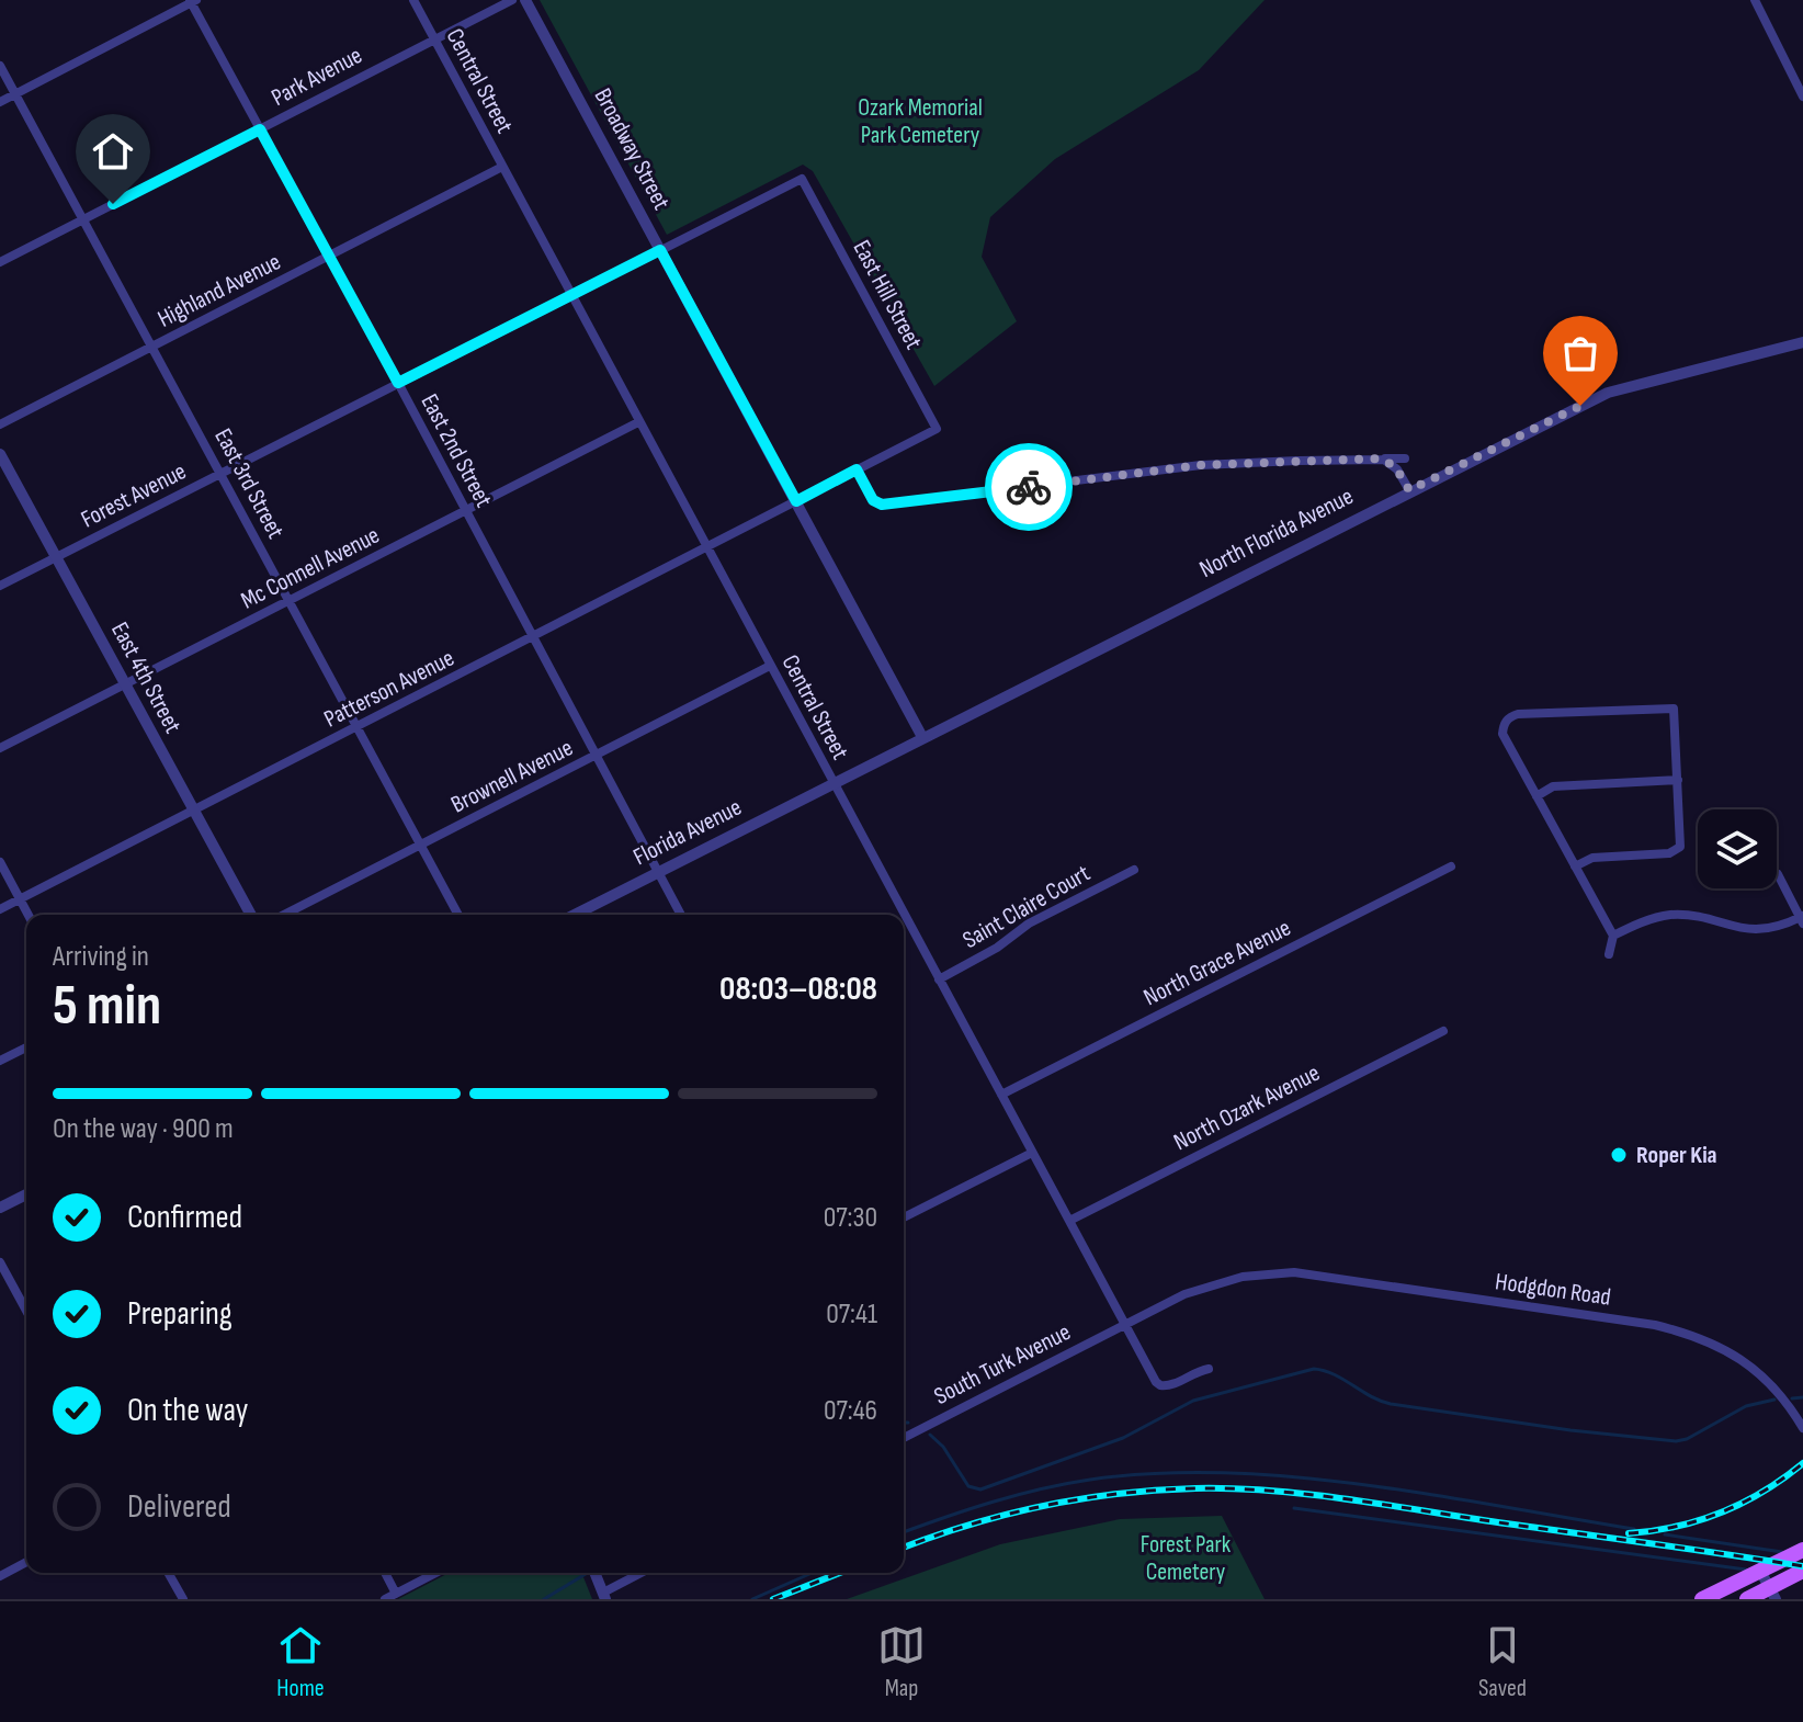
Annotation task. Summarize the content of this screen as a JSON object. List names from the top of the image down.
{
  "streets": {
    "street": [
      "Park Avenue",
      "Central Street",
      "Broadway Street",
      "Highland Avenue",
      "East Hill Street",
      "East 2nd Street",
      "East 3rd Street",
      "Forest Avenue",
      "North Florida Avenue",
      "Mc Connell Avenue",
      "East 4th Street",
      "Patterson Avenue",
      "Brownell Avenue",
      "Florida Avenue",
      "Saint Claire Court",
      "North Grace Avenue",
      "North Ozark Avenue",
      "Hodgdon Road",
      "South Turk Avenue"
    ]
  },
  "crossings": [
    ["Park Avenue", "Central Street"],
    ["Park Avenue", "East 2nd Street"],
    ["Park Avenue", "East 3rd Street"],
    ["Central Street", "Highland Avenue"],
    ["Central Street", "Forest Avenue"],
    ["Central Street", "North Florida Avenue"],
    ["Central Street", "Mc Connell Avenue"],
    ["Central Street", "Patterson Avenue"],
    ["Central Street", "Brownell Avenue"],
    ["Central Street", "Florida Avenue"],
    ["Central Street", "Saint Claire Court"],
    ["Central Street", "North Grace Avenue"],
    ["Central Street", "North Ozark Avenue"],
    ["Central Street", "Hodgdon Road"],
    ["Central Street", "South Turk Avenue"],
    ["Broadway Street", "Forest Avenue"],
    ["Broadway Street", "North Florida Avenue"],
    ["Broadway Street", "Patterson Avenue"],
    ["Highland Avenue", "East 2nd Street"],
    ["Highland Avenue", "East 3rd Street"],
    ["East Hill Street", "Forest Avenue"],
    ["East Hill Street", "Patterson Avenue"],
    ["East 2nd Street", "Forest Avenue"],
    ["East 2nd Street", "Mc Connell Avenue"],
    ["East 2nd Street", "Patterson Avenue"],
    ["East 2nd Street", "Brownell Avenue"],
    ["East 2nd Street", "Florida Avenue"],
    ["East 3rd Street", "Forest Avenue"],
    ["East 3rd Street", "Mc Connell Avenue"],
    ["East 3rd Street", "Patterson Avenue"],
    ["East 3rd Street", "Brownell Avenue"],
    ["Forest Avenue", "East 4th Street"],
    ["North Florida Avenue", "Florida Avenue"],
    ["Mc Connell Avenue", "East 4th Street"],
    ["East 4th Street", "Patterson Avenue"],
    ["Hodgdon Road", "South Turk Avenue"]
  ],
  "parks": ["Ozark Memorial Park Cemetery", "Forest Park Cemetery"],
  "places": ["Roper Kia"],
  "page": {
    "heading": ["5 min", "Arriving in", "08:03–08:08"],
    "bar": "On the way · 900 m",
    "list": [
      ["Confirmed", "07:30"],
      ["Preparing", "07:41"],
      ["On the way", "07:46"],
      "Delivered"
    ],
    "tabs": ["Home", "Map", "Saved"]
  }
}
